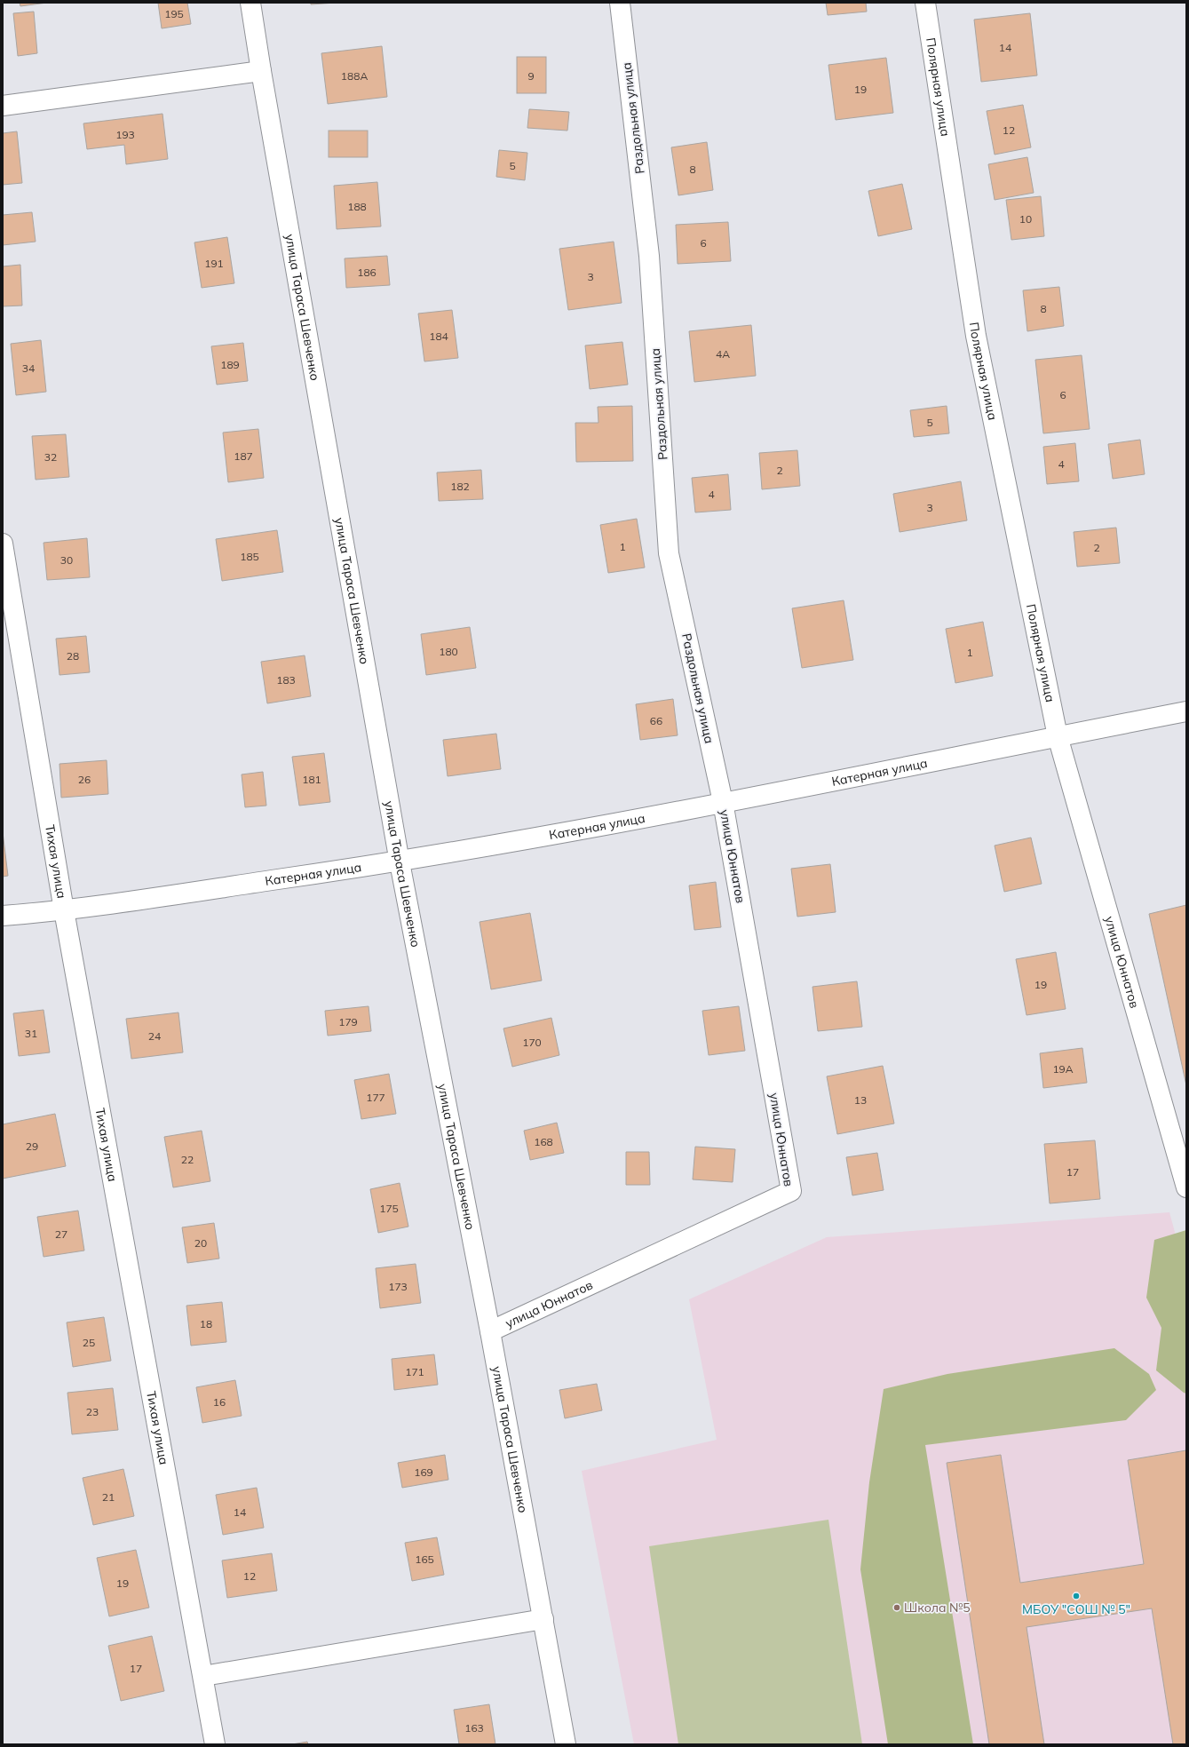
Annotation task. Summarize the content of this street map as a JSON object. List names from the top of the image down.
{
  "streets": {
    "street": [
      "Полярная улица",
      "Раздольная улица",
      "улица Тараса Шевченко",
      "Катерная улица",
      "улица Юннатов",
      "Тихая улица"
    ]
  },
  "crossings": [
    ["Полярная улица", "Катерная улица"],
    ["Полярная улица", "улица Юннатов"],
    ["Раздольная улица", "Катерная улица"],
    ["Раздольная улица", "улица Юннатов"],
    ["улица Тараса Шевченко", "Катерная улица"],
    ["улица Тараса Шевченко", "улица Юннатов"],
    ["Катерная улица", "улица Юннатов"],
    ["Катерная улица", "Тихая улица"]
  ],
  "places": ["МБОУ \"СОШ № 5\"", "Школа №5"],
  "house_numbers": [
    "195",
    "14",
    "188А",
    "9",
    "19",
    "12",
    "193",
    "5",
    "8",
    "188",
    "10",
    "6",
    "191",
    "186",
    "3",
    "8",
    "184",
    "4А",
    "189",
    "34",
    "6",
    "5",
    "187",
    "32",
    "4",
    "2",
    "182",
    "4",
    "3",
    "1",
    "2",
    "185",
    "30",
    "180",
    "1",
    "28",
    "183",
    "66",
    "26",
    "181",
    "19",
    "179",
    "31",
    "24",
    "170",
    "19А",
    "177",
    "13",
    "168",
    "29",
    "22",
    "17",
    "175",
    "27",
    "20",
    "173",
    "18",
    "25",
    "171",
    "16",
    "23",
    "169",
    "21",
    "14",
    "165",
    "12",
    "19",
    "17",
    "163"
  ]
}
